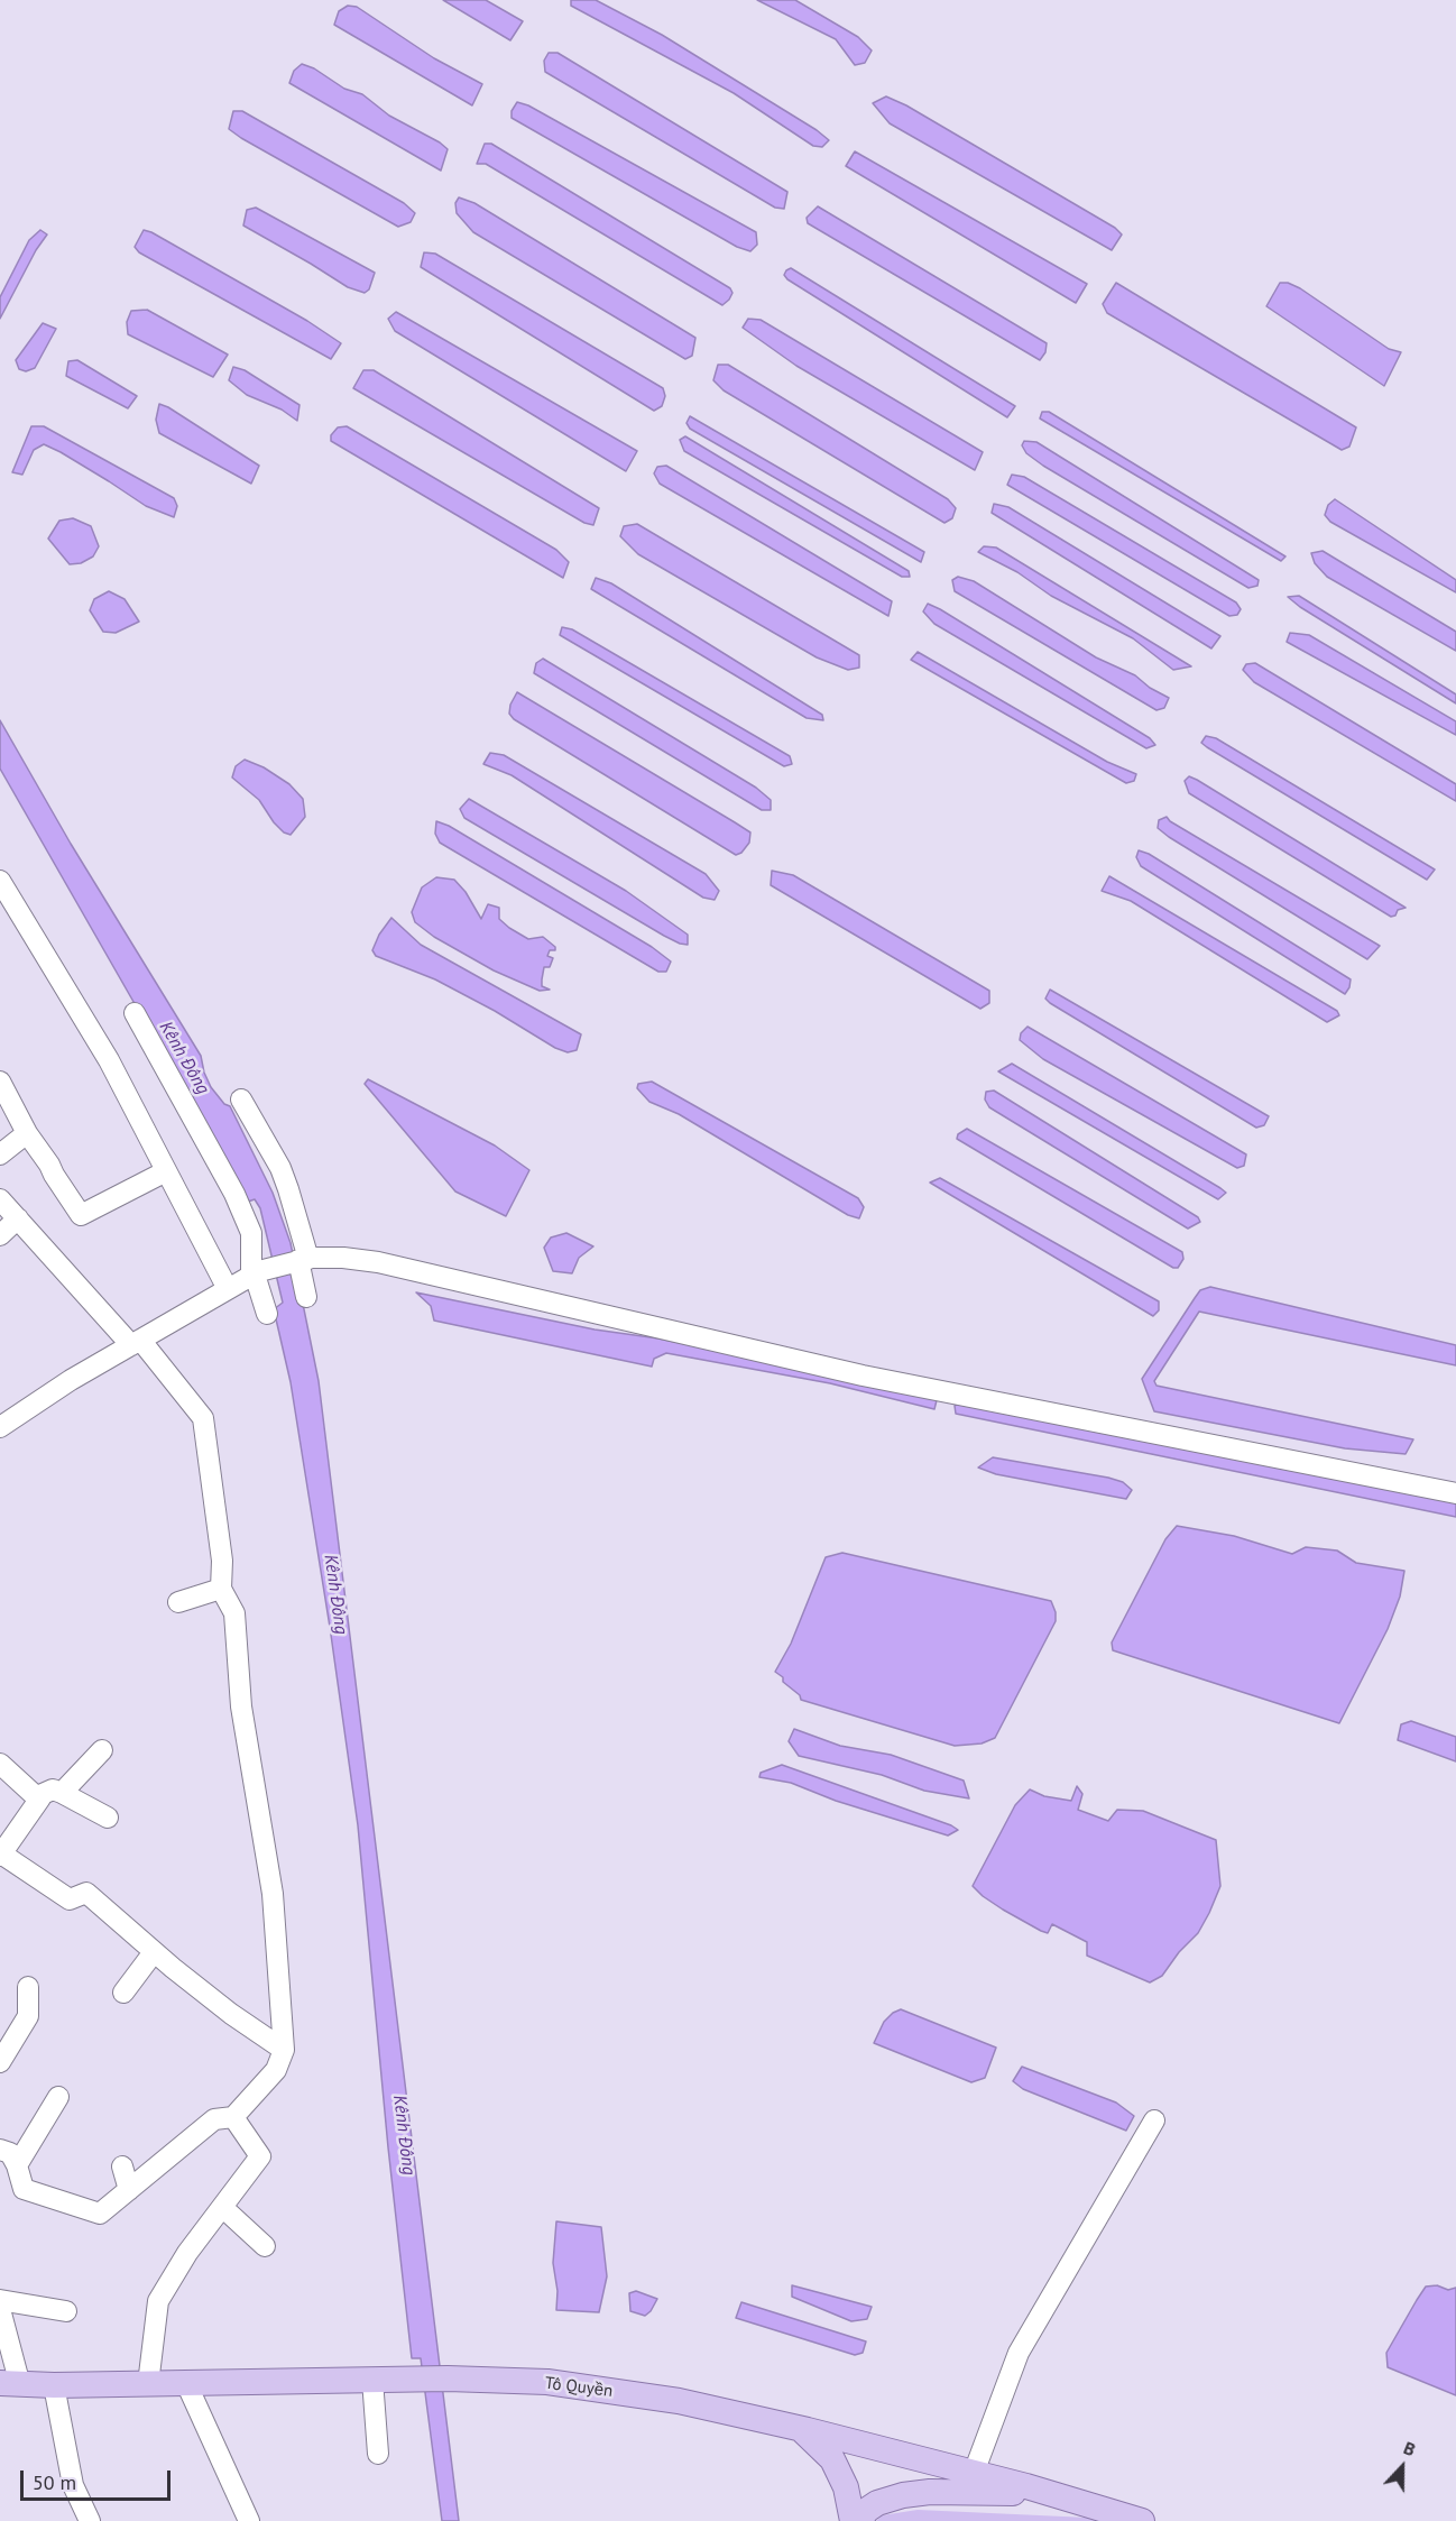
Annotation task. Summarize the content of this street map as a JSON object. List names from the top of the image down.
{
  "streets": {
    "main road": ["Tô Quyền"]
  },
  "water": ["Kênh Đông"],
  "scale_bar": "50 m",
  "north": "top"
}
